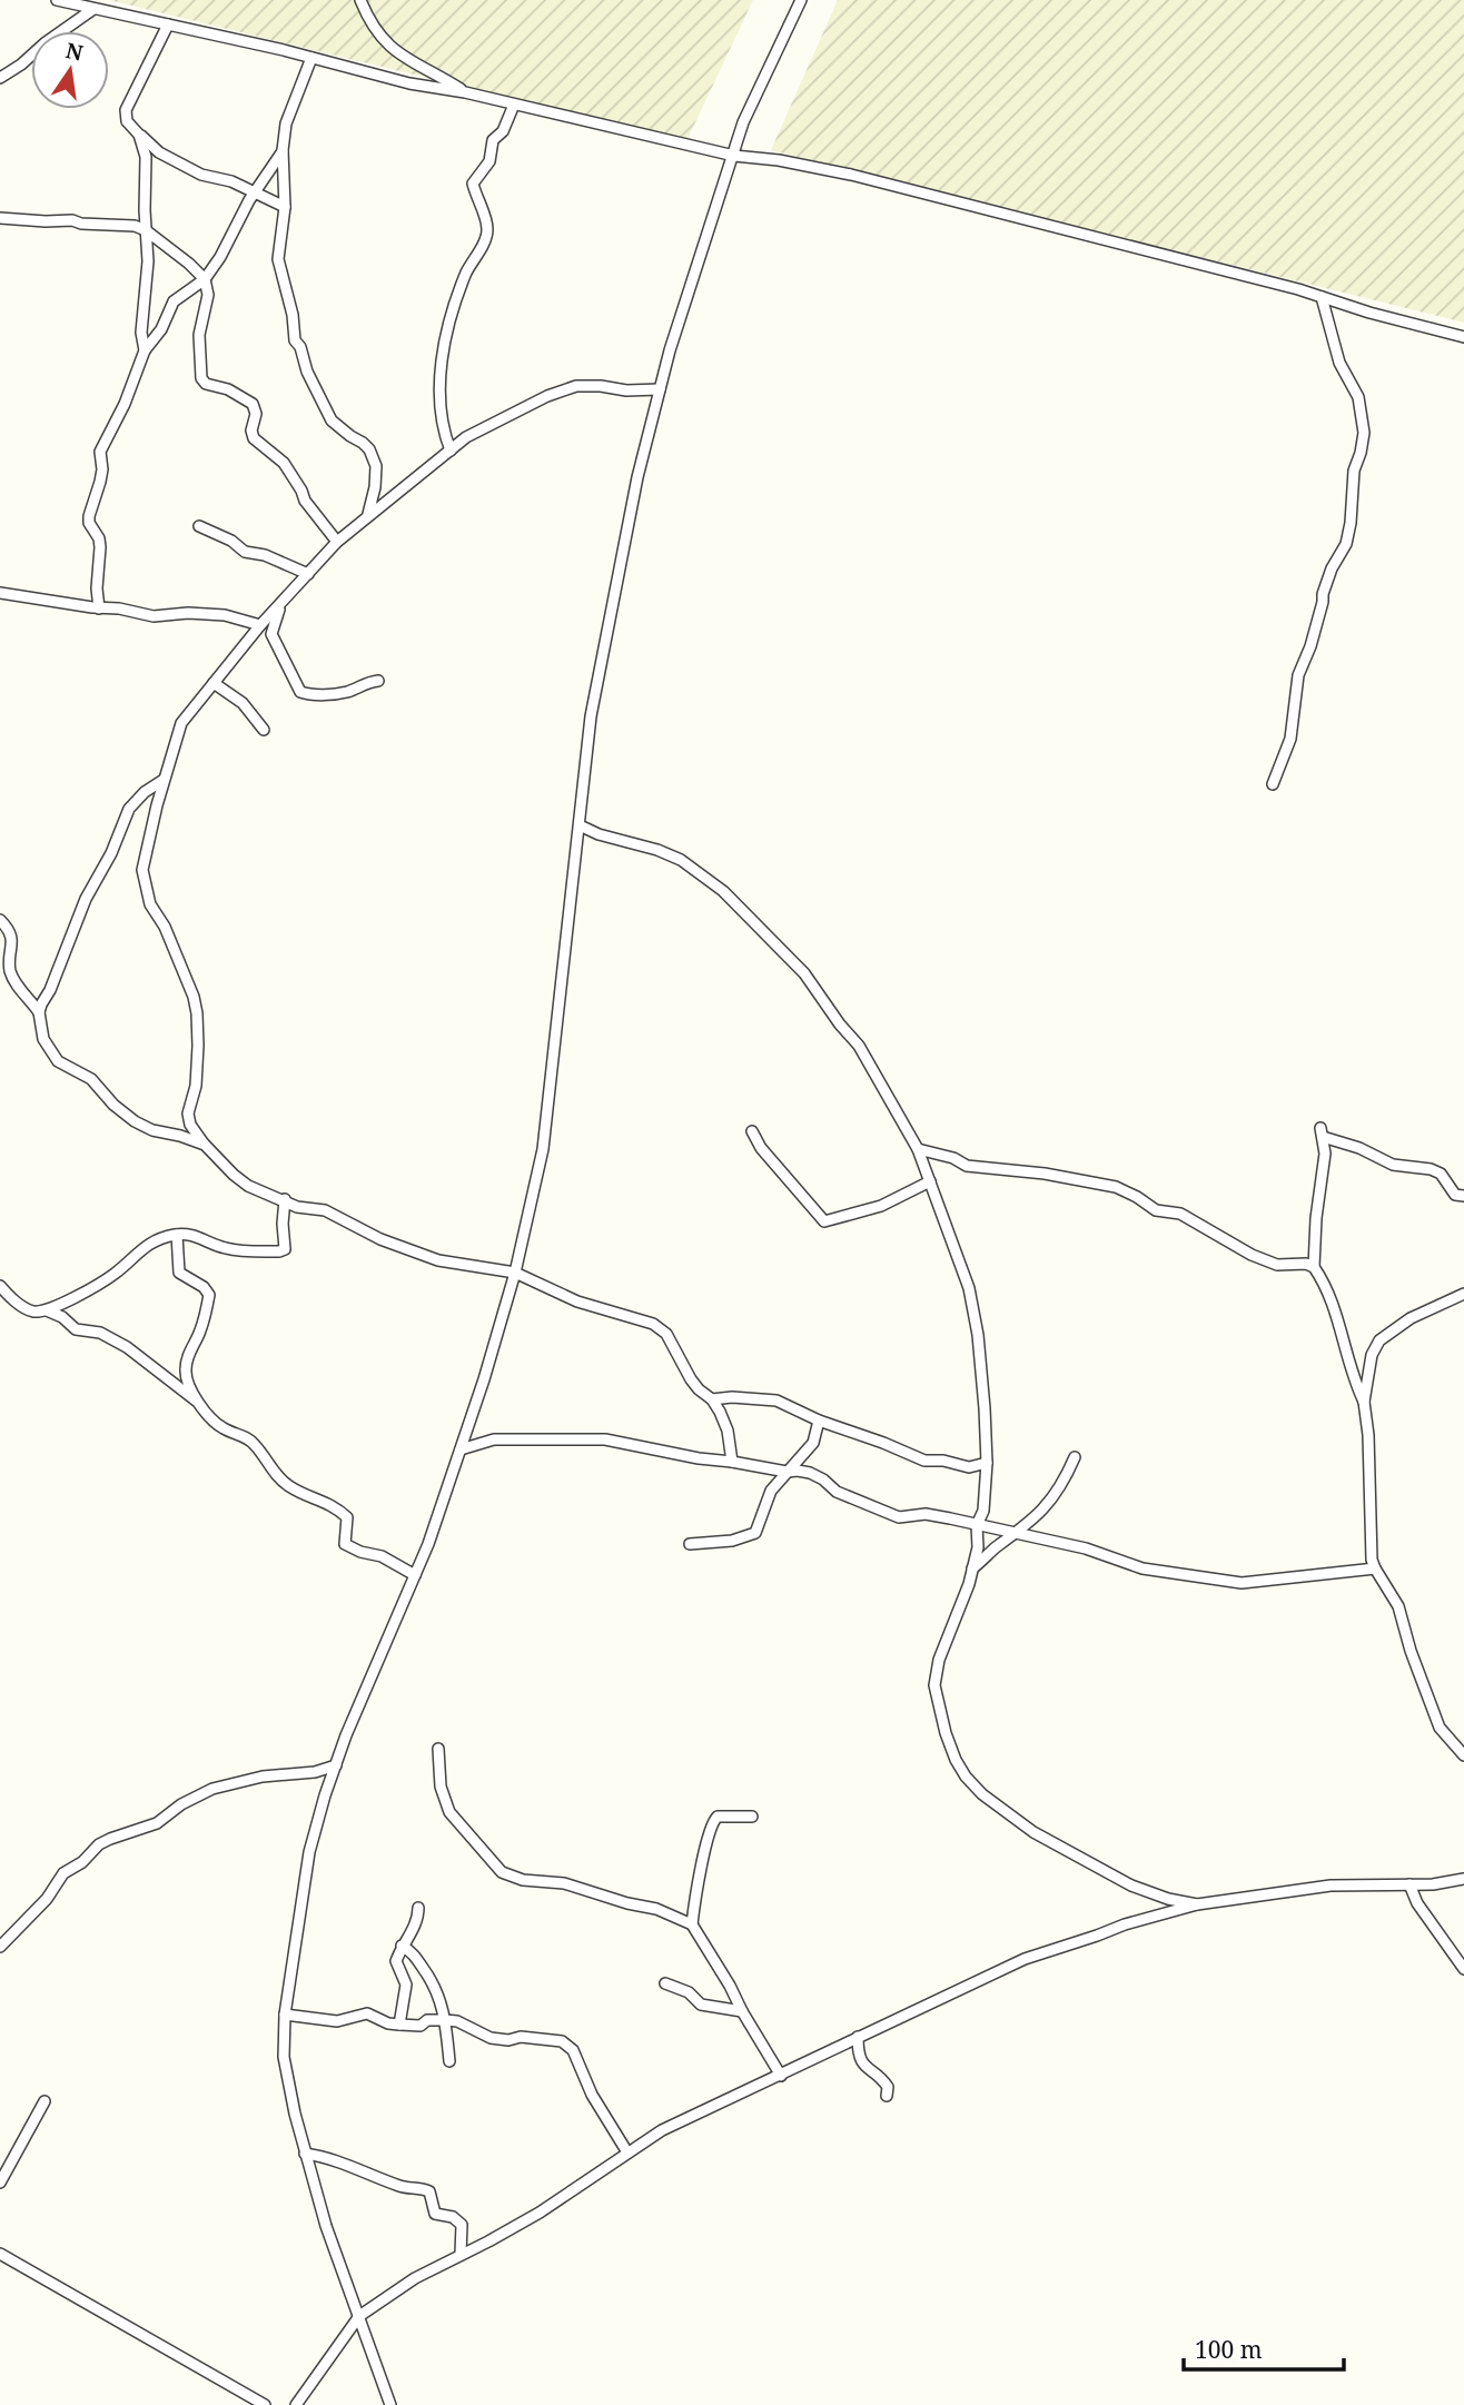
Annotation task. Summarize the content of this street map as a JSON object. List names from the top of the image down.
{
  "scale_bar": "100 m",
  "north": "top"
}
